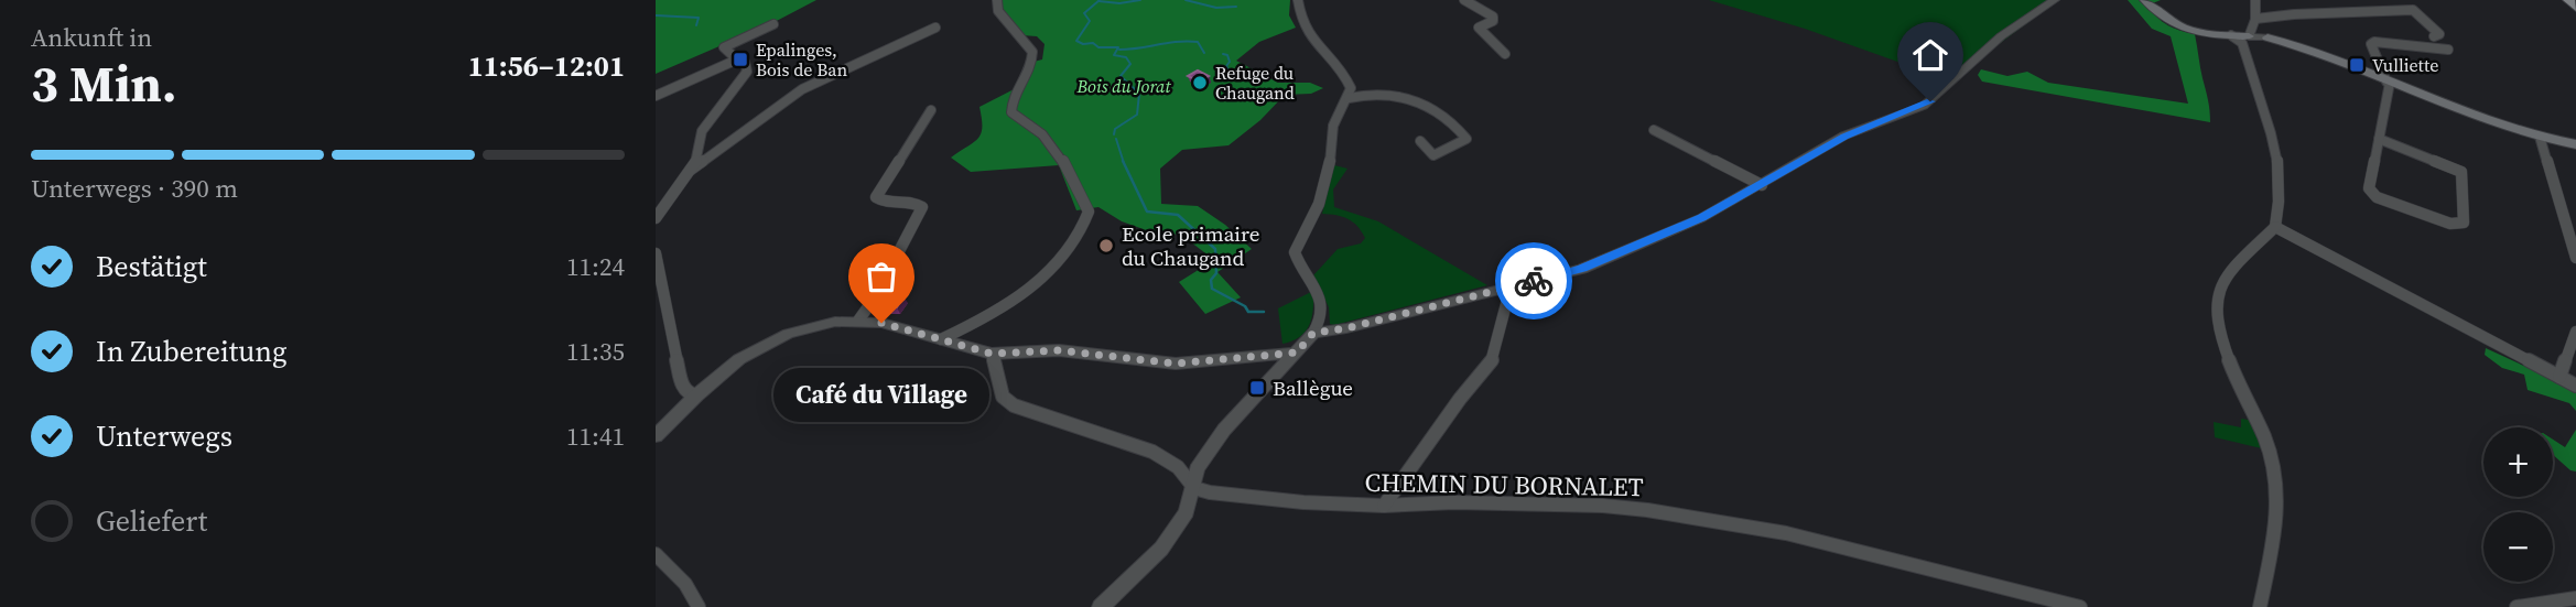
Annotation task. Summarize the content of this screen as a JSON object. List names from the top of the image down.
{
  "streets": {
    "street": ["CHEMIN DU BORNALET"]
  },
  "parks": ["Bois du Jorat"],
  "places": {
    "transit": ["Epalinges, Bois de Ban", "Vulliette", "Ballègue"],
    "other": ["Refuge du Chaugand", "Ecole primaire du Chaugand", "Café du Village"]
  },
  "page": {
    "heading": ["3 Min.", "Ankunft in", "11:56–12:01"],
    "bar": "Unterwegs · 390 m",
    "list": [
      ["Bestätigt", "11:24"],
      ["In Zubereitung", "11:35"],
      ["Unterwegs", "11:41"],
      "Geliefert"
    ],
    "bubble": "Café du Village",
    "map_buttons": ["+", "−"]
  }
}
